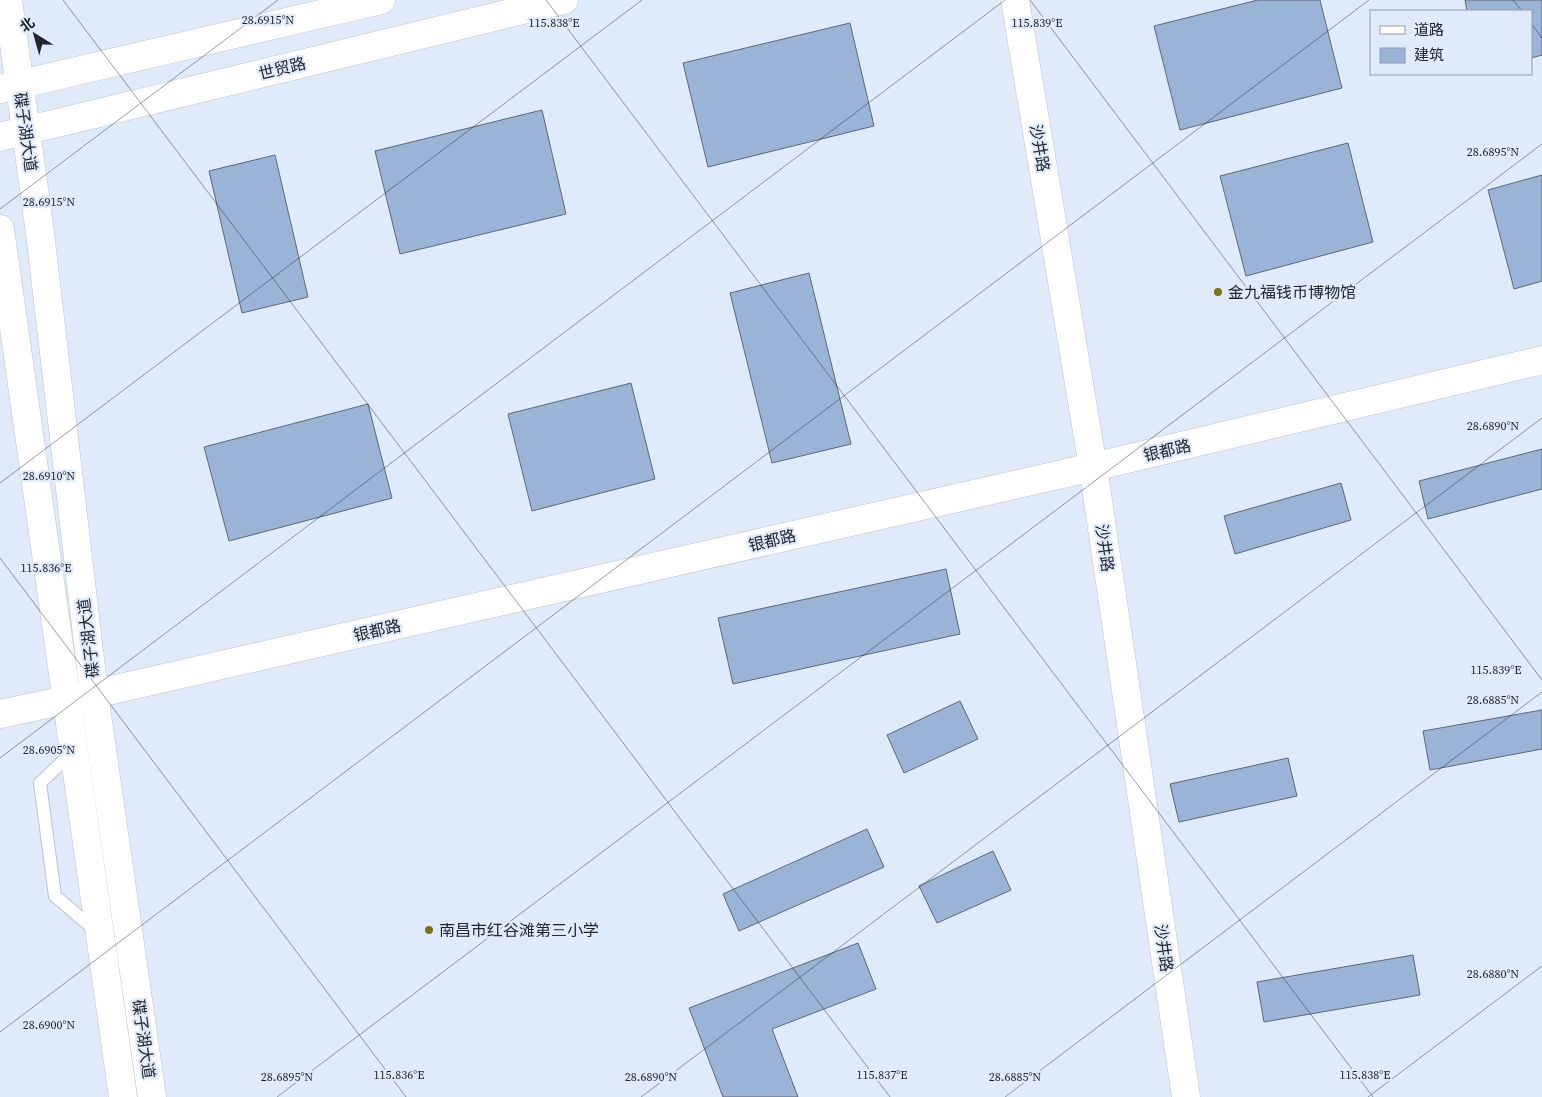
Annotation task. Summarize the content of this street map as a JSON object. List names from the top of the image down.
{
  "streets": {
    "main road": [
      "世贸路",
      "碟子湖大道",
      "沙井路",
      "银都路"
    ]
  },
  "crossings": [
    ["世贸路", "碟子湖大道"],
    ["碟子湖大道", "银都路"],
    ["沙井路", "银都路"]
  ],
  "places": ["金九福钱币博物馆", "南昌市红谷滩第三小学"],
  "legend": ["道路", "建筑"],
  "north": "top left",
  "coordinates": [
    "28.6915°N",
    "115.838°E",
    "115.839°E",
    "28.6895°N",
    "28.6890°N",
    "28.6910°N",
    "115.836°E",
    "28.6885°N",
    "28.6905°N",
    "28.6880°N",
    "28.6900°N",
    "115.837°E"
  ]
}
